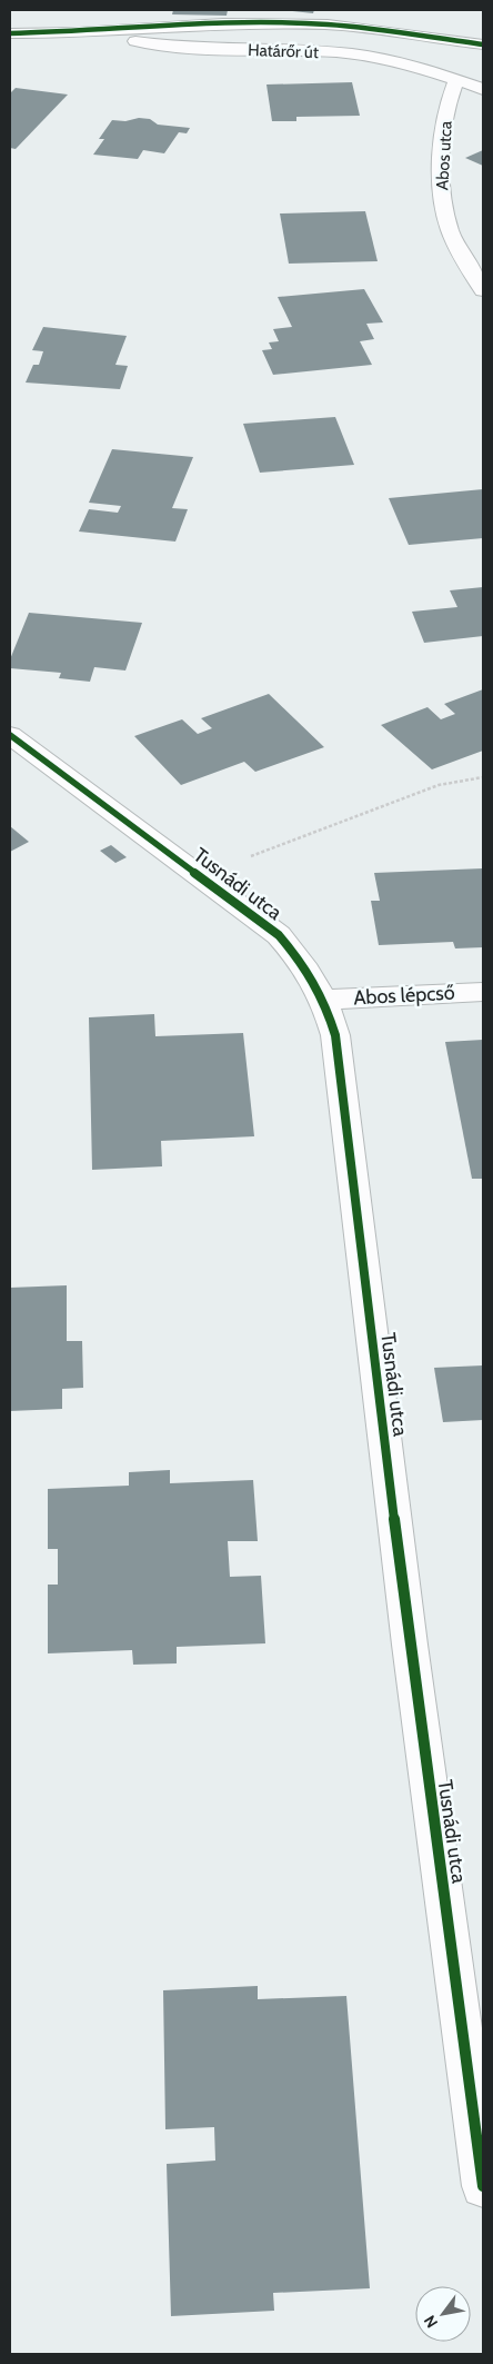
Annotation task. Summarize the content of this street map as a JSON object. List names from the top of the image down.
{
  "streets": {
    "street": [
      "Határőr út",
      "Abos utca",
      "Tusnádi utca",
      "Abos lépcső"
    ]
  },
  "crossings": [
    ["Határőr út", "Abos utca"],
    ["Tusnádi utca", "Abos lépcső"]
  ],
  "north": "bottom left"
}
